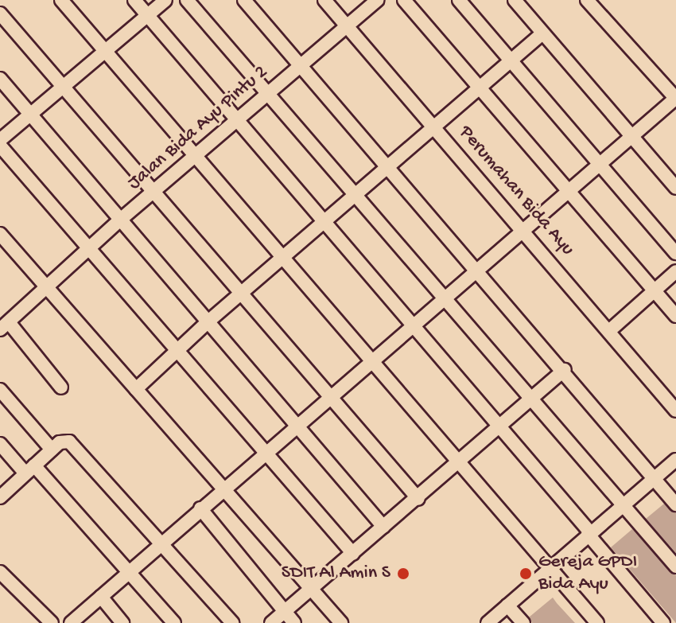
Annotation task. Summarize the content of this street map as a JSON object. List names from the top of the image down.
{
  "streets": {
    "street": ["Jalan Bida Ayu Pintu 2", "Perumahan Bida Ayu"]
  },
  "crossings": [
    ["Jalan Bida Ayu Pintu 2", "Perumahan Bida Ayu"]
  ],
  "places": ["SDIT Al Amin S", "Gereja GPDI Bida Ayu"]
}
